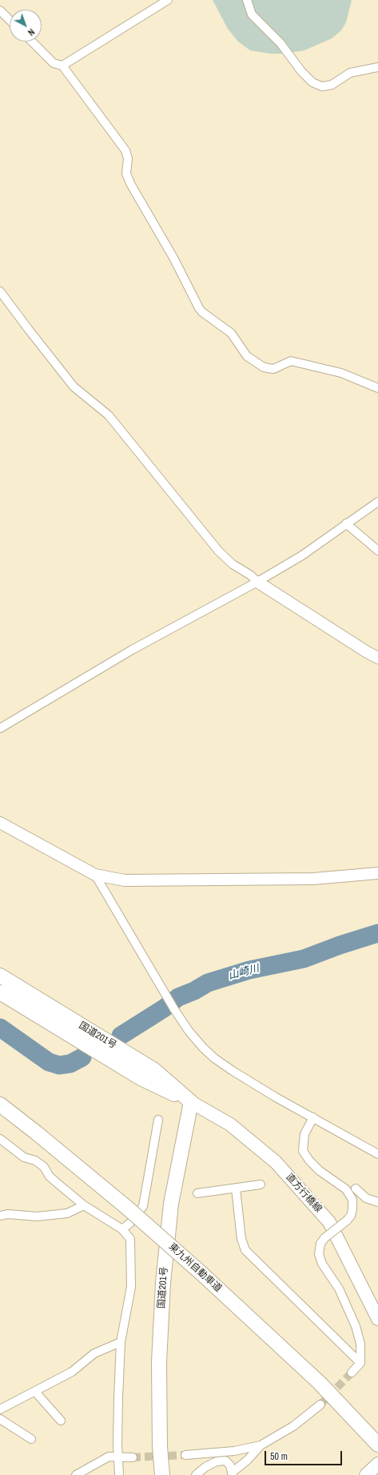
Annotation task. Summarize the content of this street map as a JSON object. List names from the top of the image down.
{
  "streets": {
    "highway": ["国道201号", "東九州自動車道"],
    "main road": ["直方行橋線"]
  },
  "crossings": [
    ["国道201号", "直方行橋線"]
  ],
  "water": ["山崎川"],
  "scale_bar": "50 m",
  "north": "bottom right"
}
